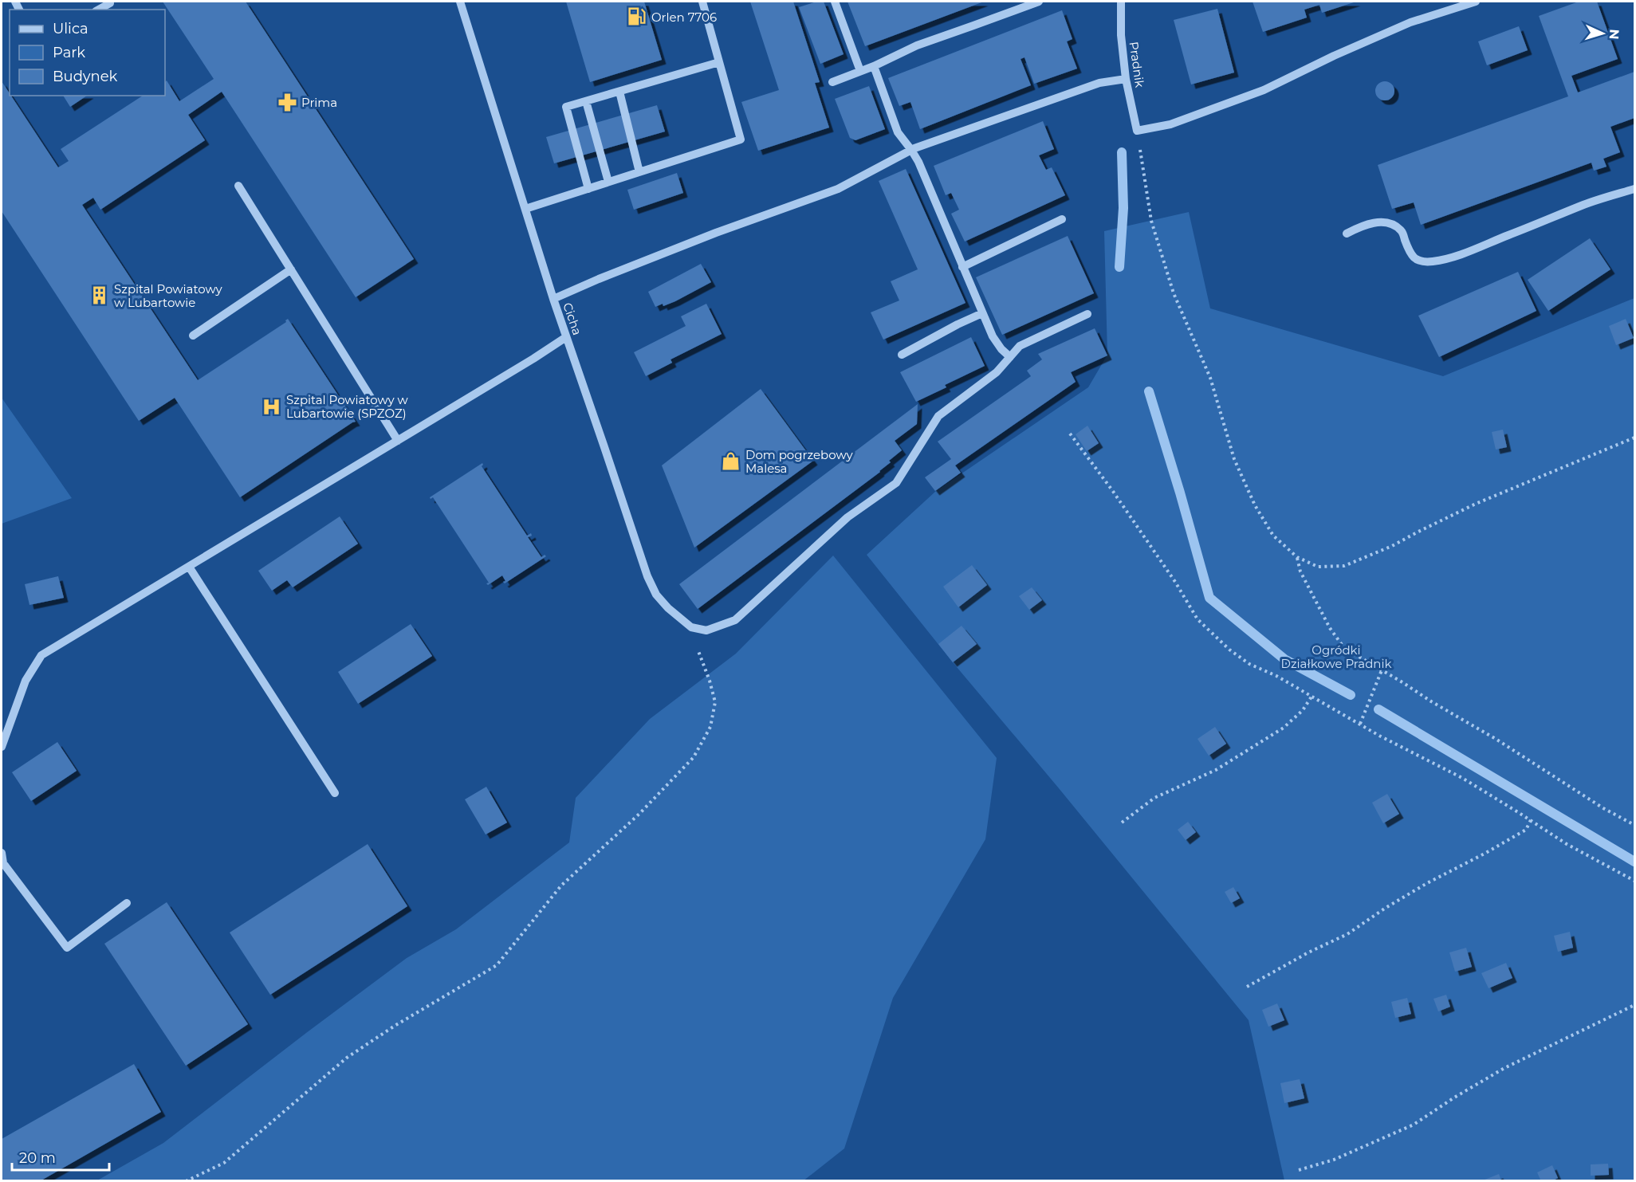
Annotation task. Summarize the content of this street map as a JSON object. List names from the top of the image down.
{
  "streets": {
    "street": ["Pradnik", "Cicha"]
  },
  "parks": ["Ogródki Działkowe Pradnik"],
  "places": {
    "fuel station": ["Orlen 7706"],
    "pharmacy": ["Prima"],
    "building": ["Szpital Powiatowy w Lubartowie"],
    "hospital": ["Szpital Powiatowy w Lubartowie (SPZOZ)"],
    "shop": ["Dom pogrzebowy Malesa"]
  },
  "legend": ["Ulica", "Park", "Budynek"],
  "scale_bar": "20 m",
  "north": "right"
}
